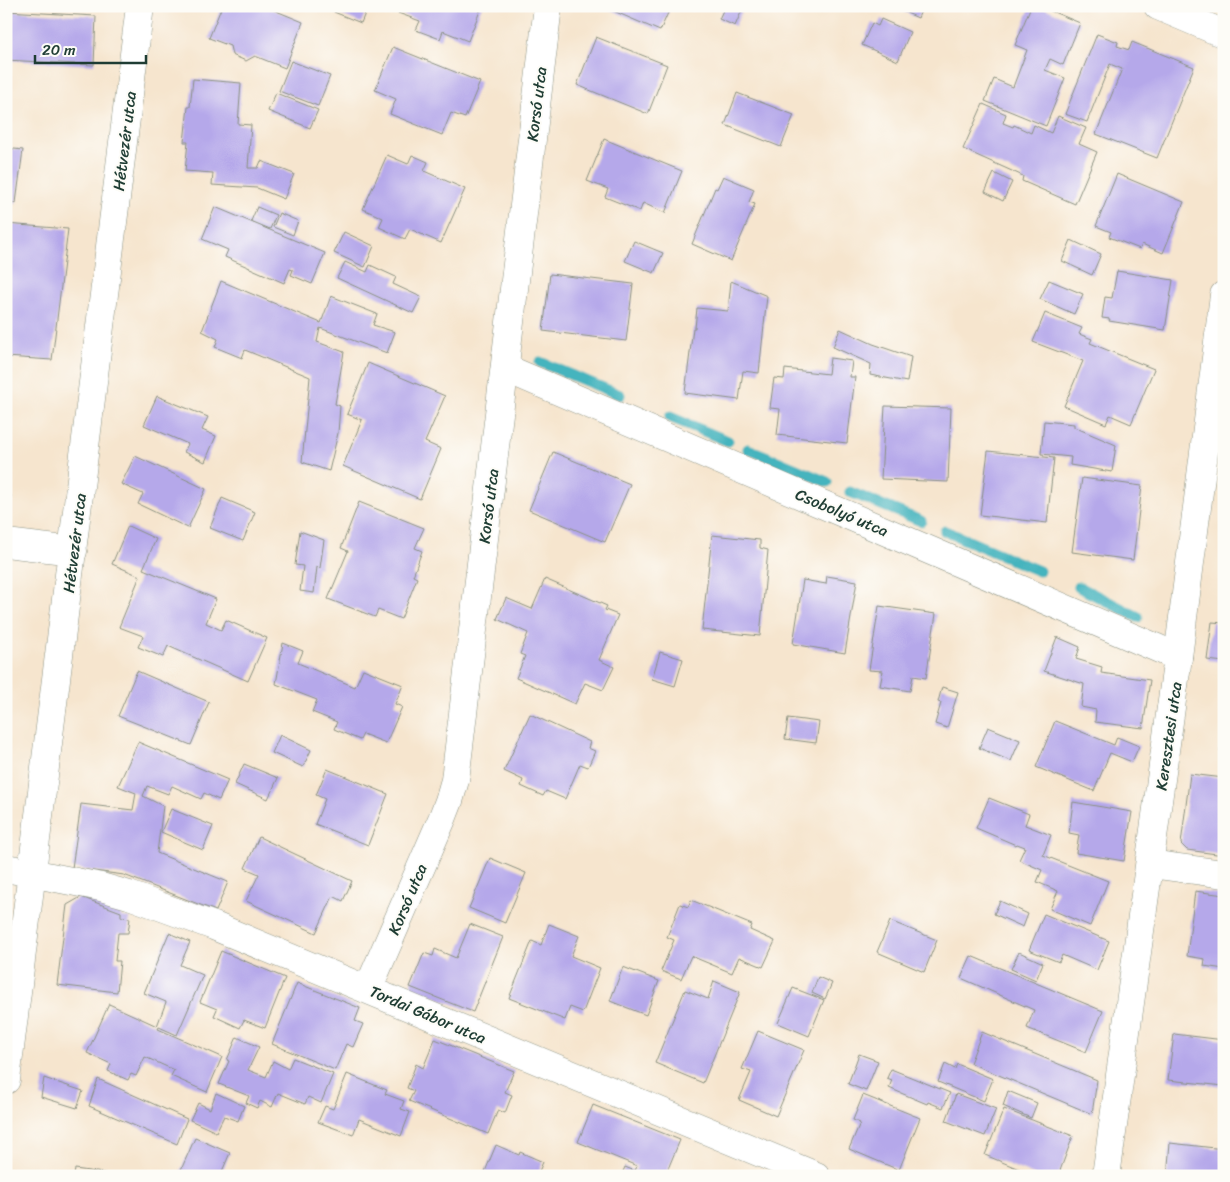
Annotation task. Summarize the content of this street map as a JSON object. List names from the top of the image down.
{
  "streets": {
    "street": [
      "Korsó utca",
      "Hétvezér utca",
      "Csobolyó utca",
      "Keresztesi utca",
      "Tordai Gábor utca"
    ]
  },
  "crossings": [
    ["Korsó utca", "Csobolyó utca"],
    ["Korsó utca", "Tordai Gábor utca"],
    ["Hétvezér utca", "Tordai Gábor utca"],
    ["Csobolyó utca", "Keresztesi utca"]
  ],
  "scale_bar": "20 m"
}
